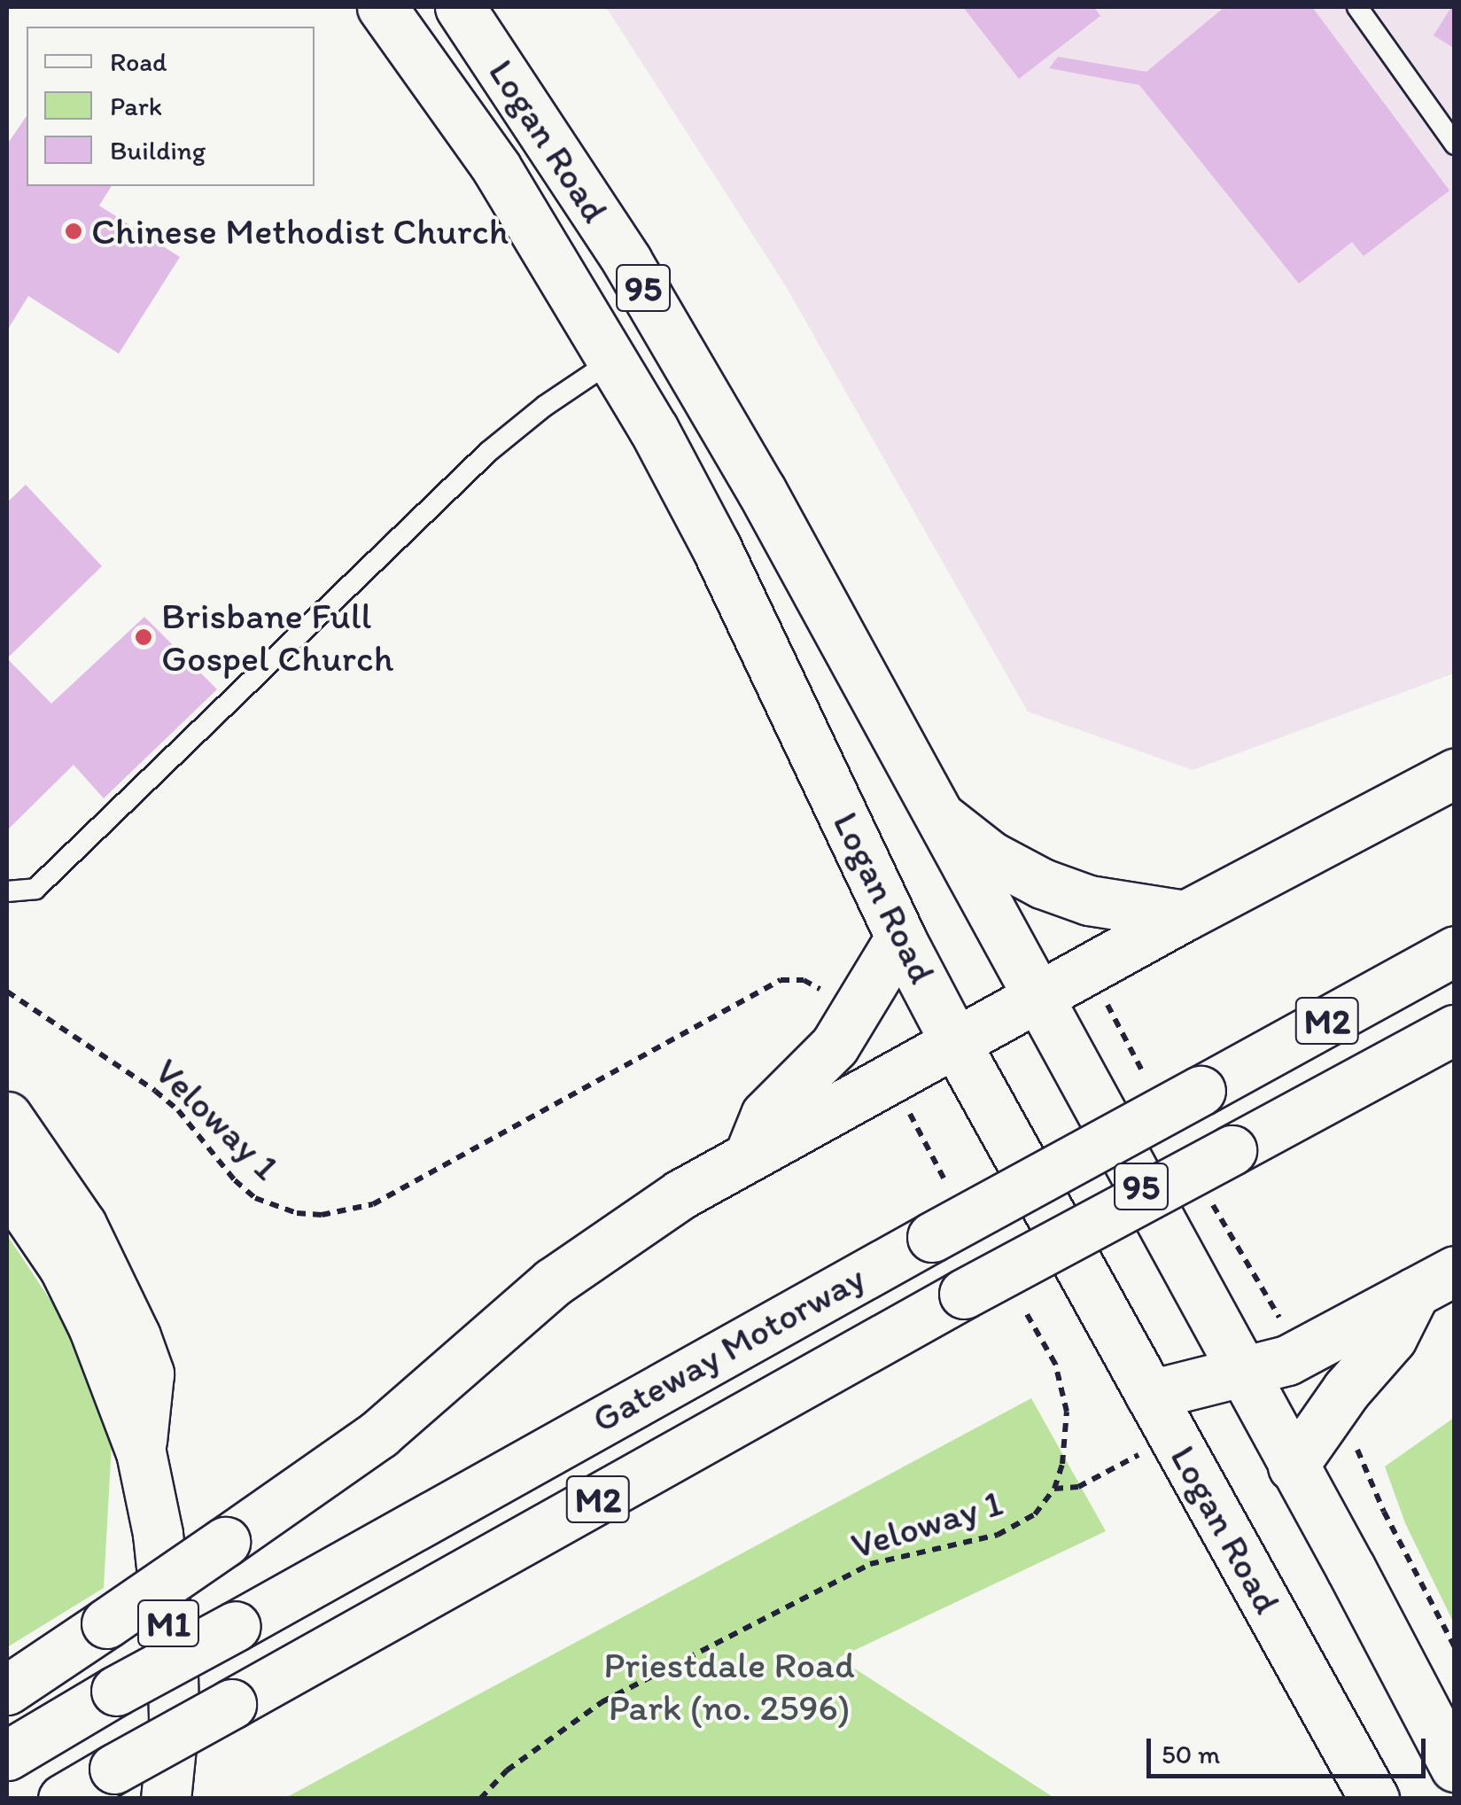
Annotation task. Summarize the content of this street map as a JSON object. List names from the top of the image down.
{
  "streets": {
    "main road": [
      "Logan Road",
      "95",
      "M2",
      "Gateway Motorway",
      "M1"
    ],
    "path": ["Veloway 1"]
  },
  "parks": ["Priestdale Road Park (no. 2596)"],
  "places": ["Chinese Methodist Church", "Brisbane Full Gospel Church"],
  "legend": ["Road", "Park", "Building"],
  "scale_bar": "50 m"
}
